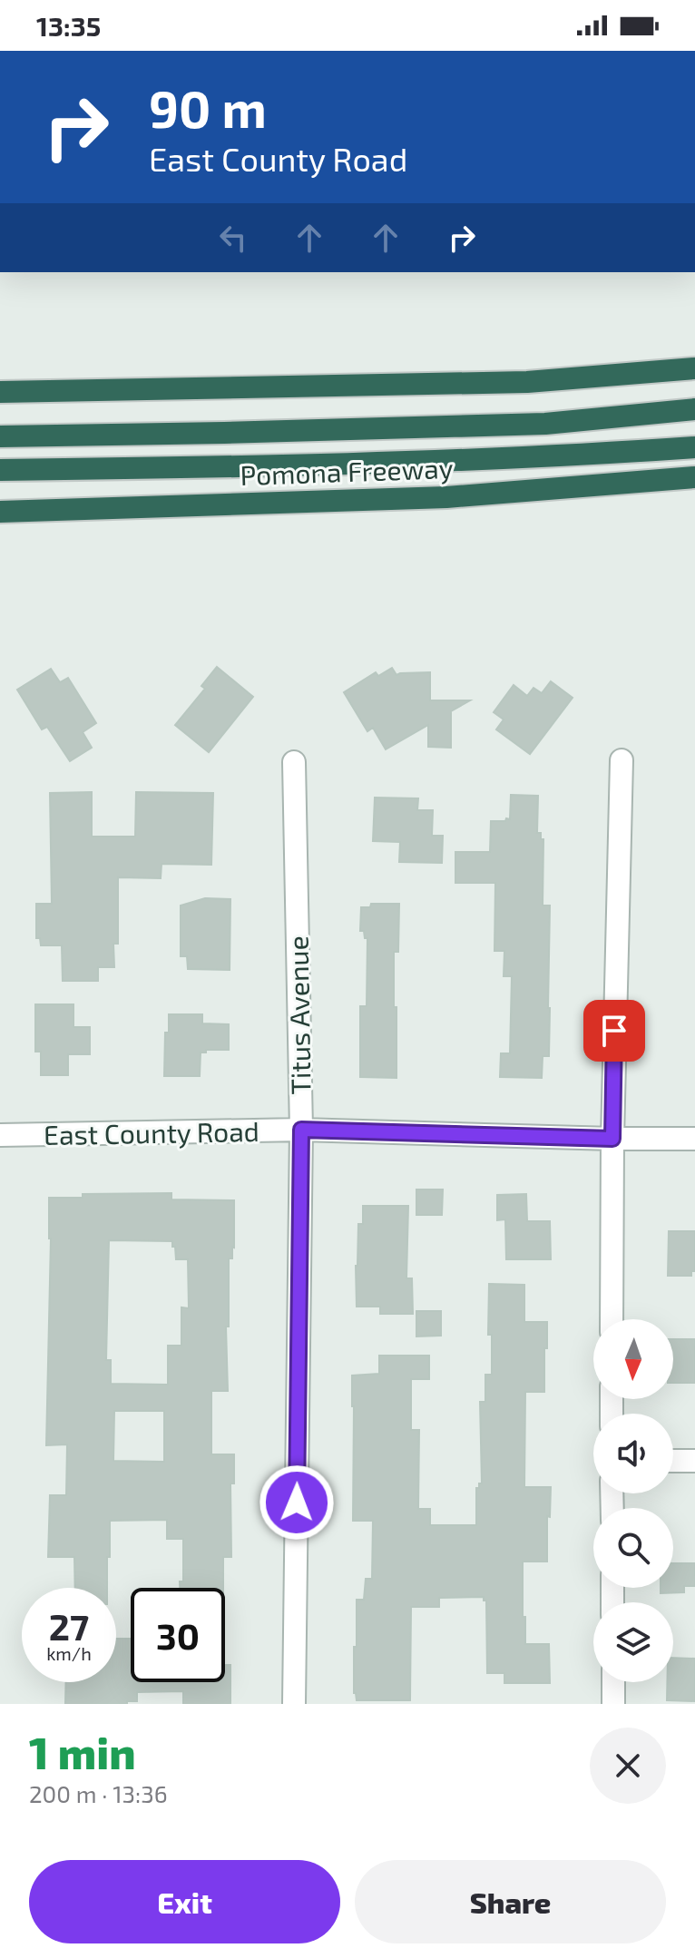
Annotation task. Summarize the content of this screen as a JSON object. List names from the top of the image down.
{
  "streets": {
    "highway": ["Pomona Freeway"],
    "street": ["Titus Avenue", "East County Road"]
  },
  "crossings": [
    ["Titus Avenue", "East County Road"]
  ],
  "north": "bottom",
  "page": {
    "status": "13:35",
    "turn": ["90 m", "East County Road"],
    "speed": "27 km/h",
    "limit": "30",
    "heading": ["1 min", "200 m · 13:36"],
    "buttons": ["Exit", "Share"]
  }
}
